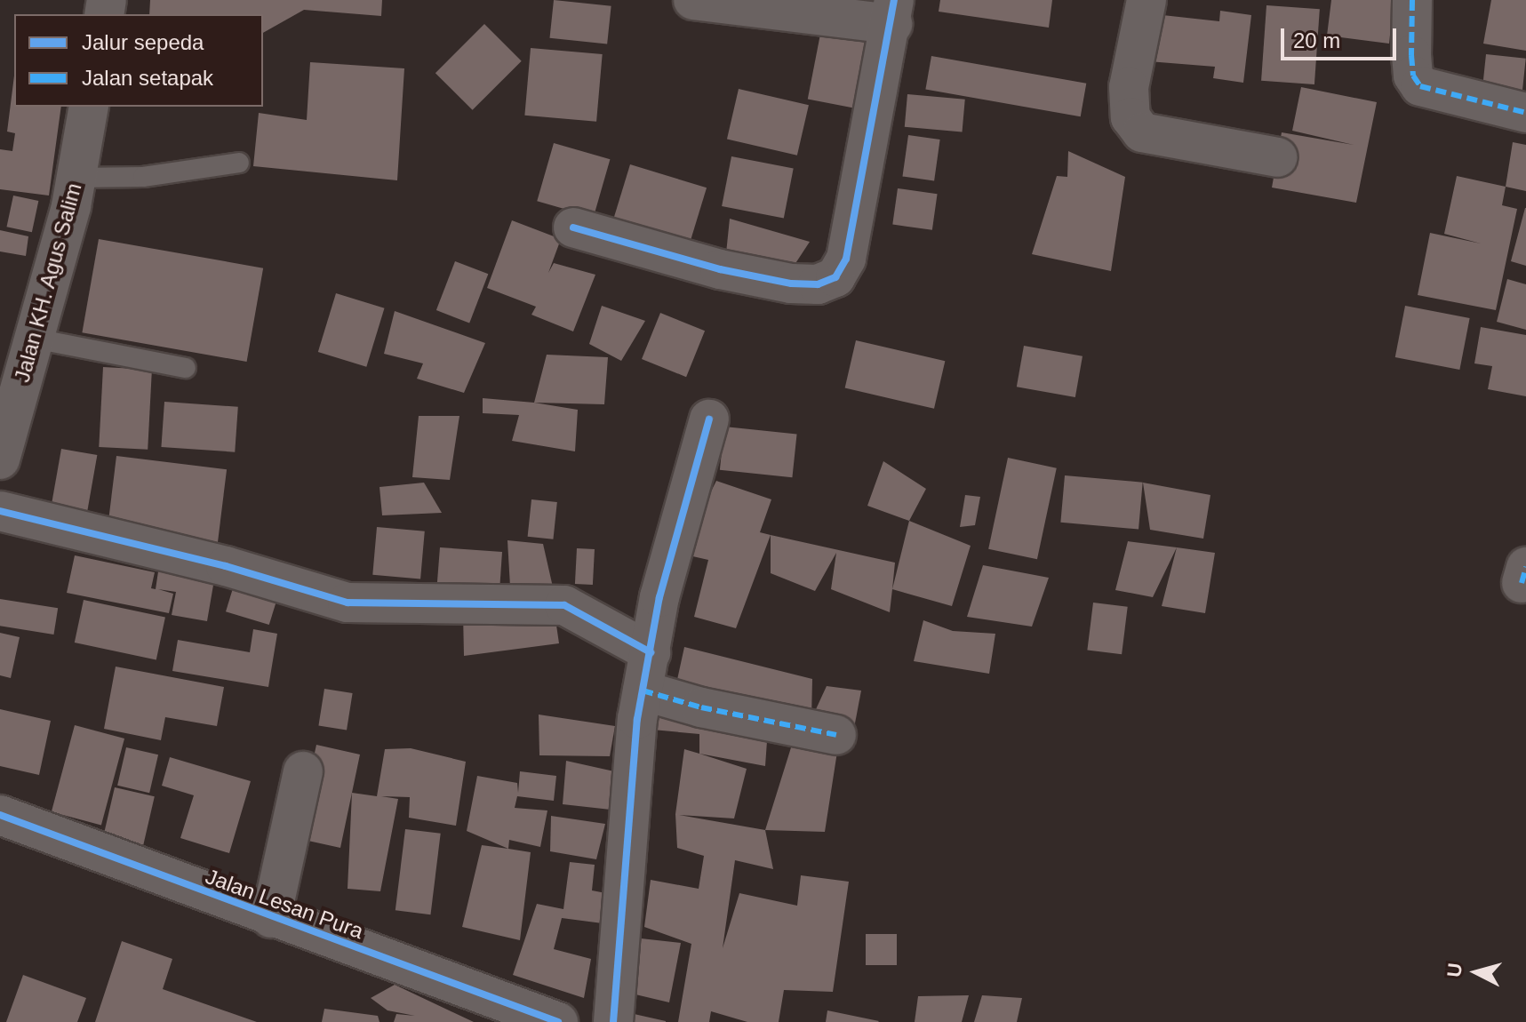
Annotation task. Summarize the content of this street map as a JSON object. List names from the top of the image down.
{
  "streets": {
    "street": ["Jalan KH. Agus Salim", "Jalan Lesan Pura"]
  },
  "legend": ["Jalur sepeda", "Jalan setapak"],
  "scale_bar": "20 m",
  "north": "left"
}
